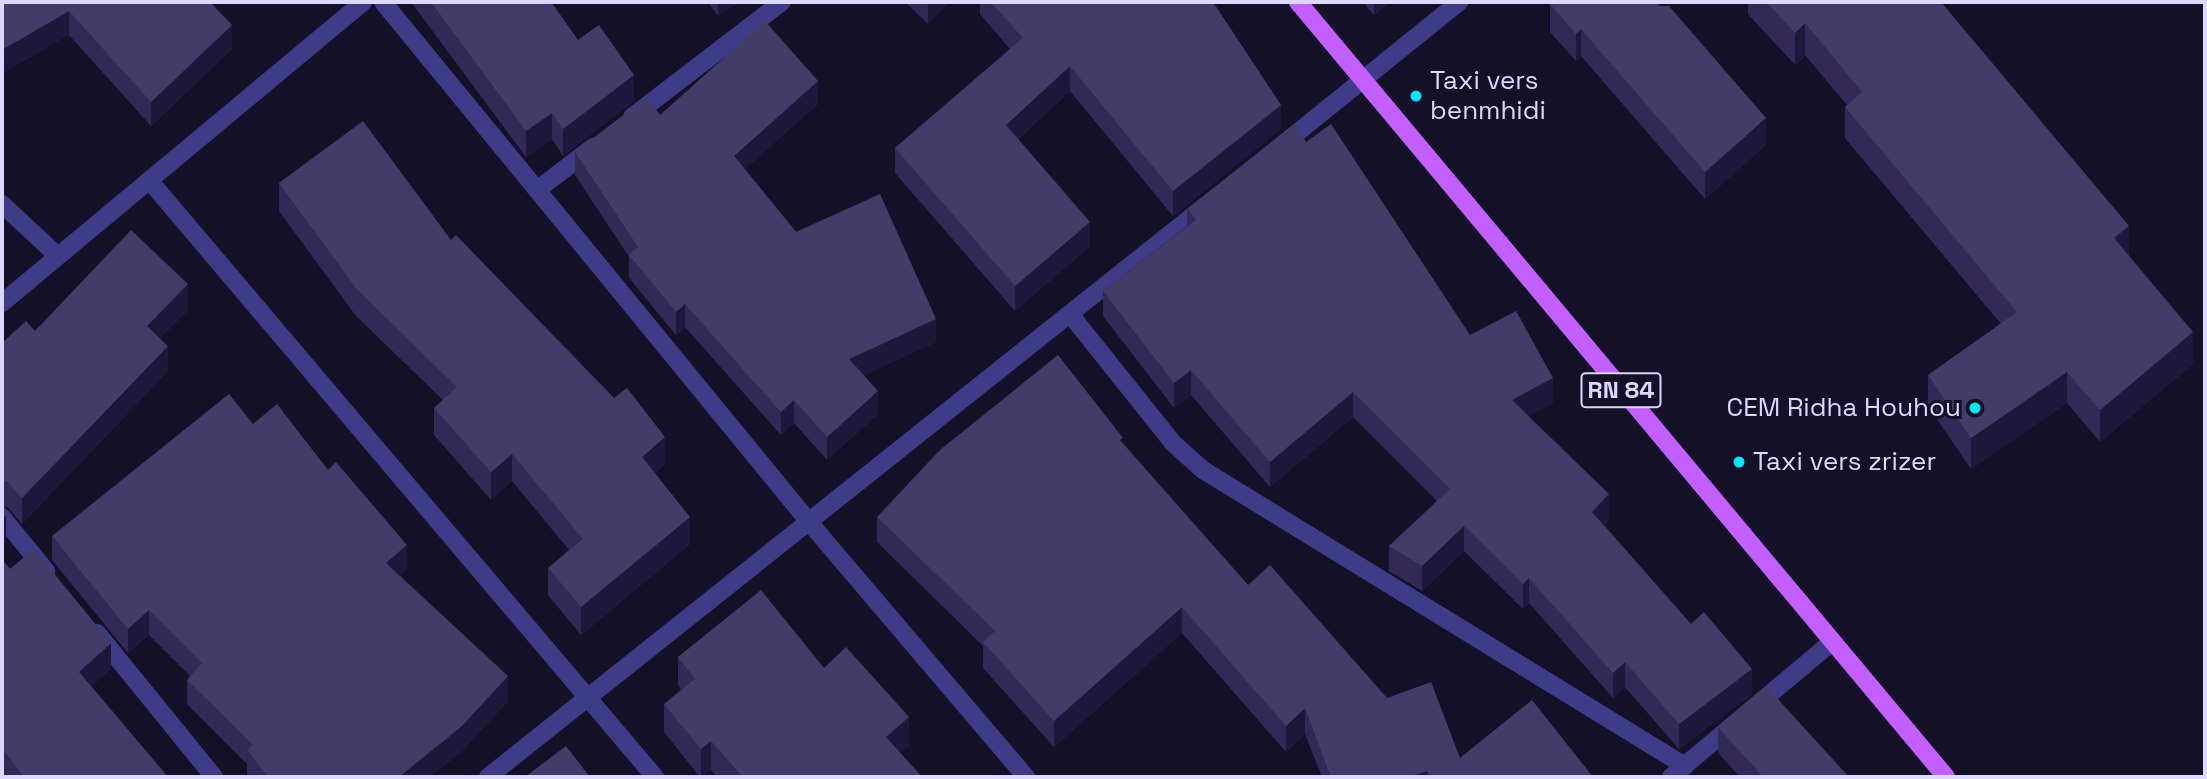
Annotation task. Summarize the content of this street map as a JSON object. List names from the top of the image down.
{
  "streets": {
    "main road": ["RN 84"]
  },
  "places": ["Taxi vers benmhidi", "CEM Ridha Houhou", "Taxi vers zrizer"]
}
